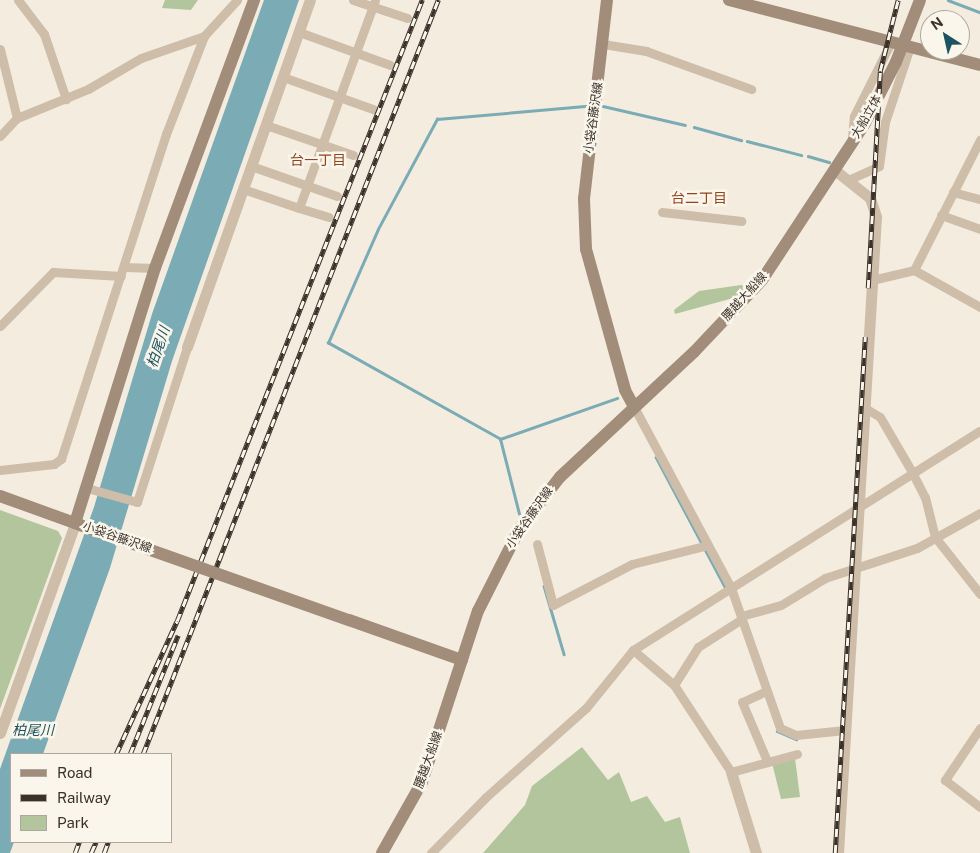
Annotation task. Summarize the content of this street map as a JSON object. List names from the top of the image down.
{
  "streets": {
    "main road": ["大船立体", "小袋谷藤沢線", "腰越大船線"]
  },
  "crossings": [
    ["大船立体", "腰越大船線"],
    ["小袋谷藤沢線", "腰越大船線"]
  ],
  "districts": ["台一丁目", "台二丁目"],
  "water": ["柏尾川"],
  "legend": ["Road", "Railway", "Park"],
  "north": "top left"
}
